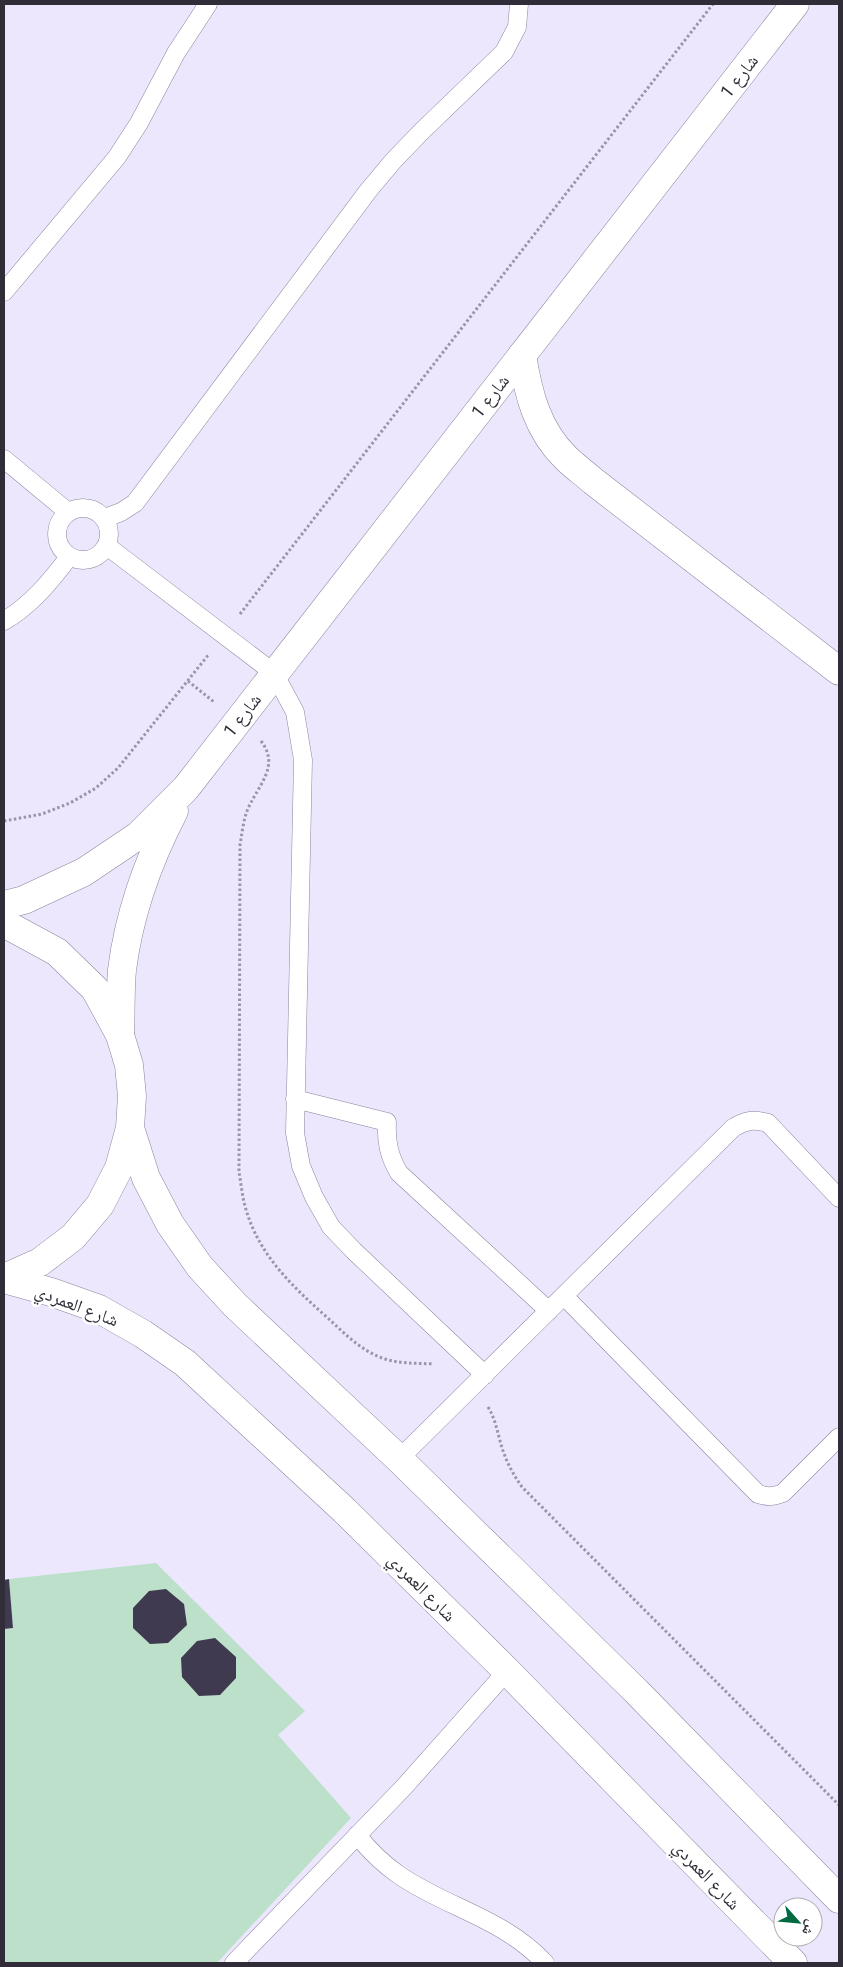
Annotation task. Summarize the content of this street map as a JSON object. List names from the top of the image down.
{
  "streets": {
    "main road": ["شارع 1", "شارع العمردي"]
  },
  "north": "bottom right"
}
